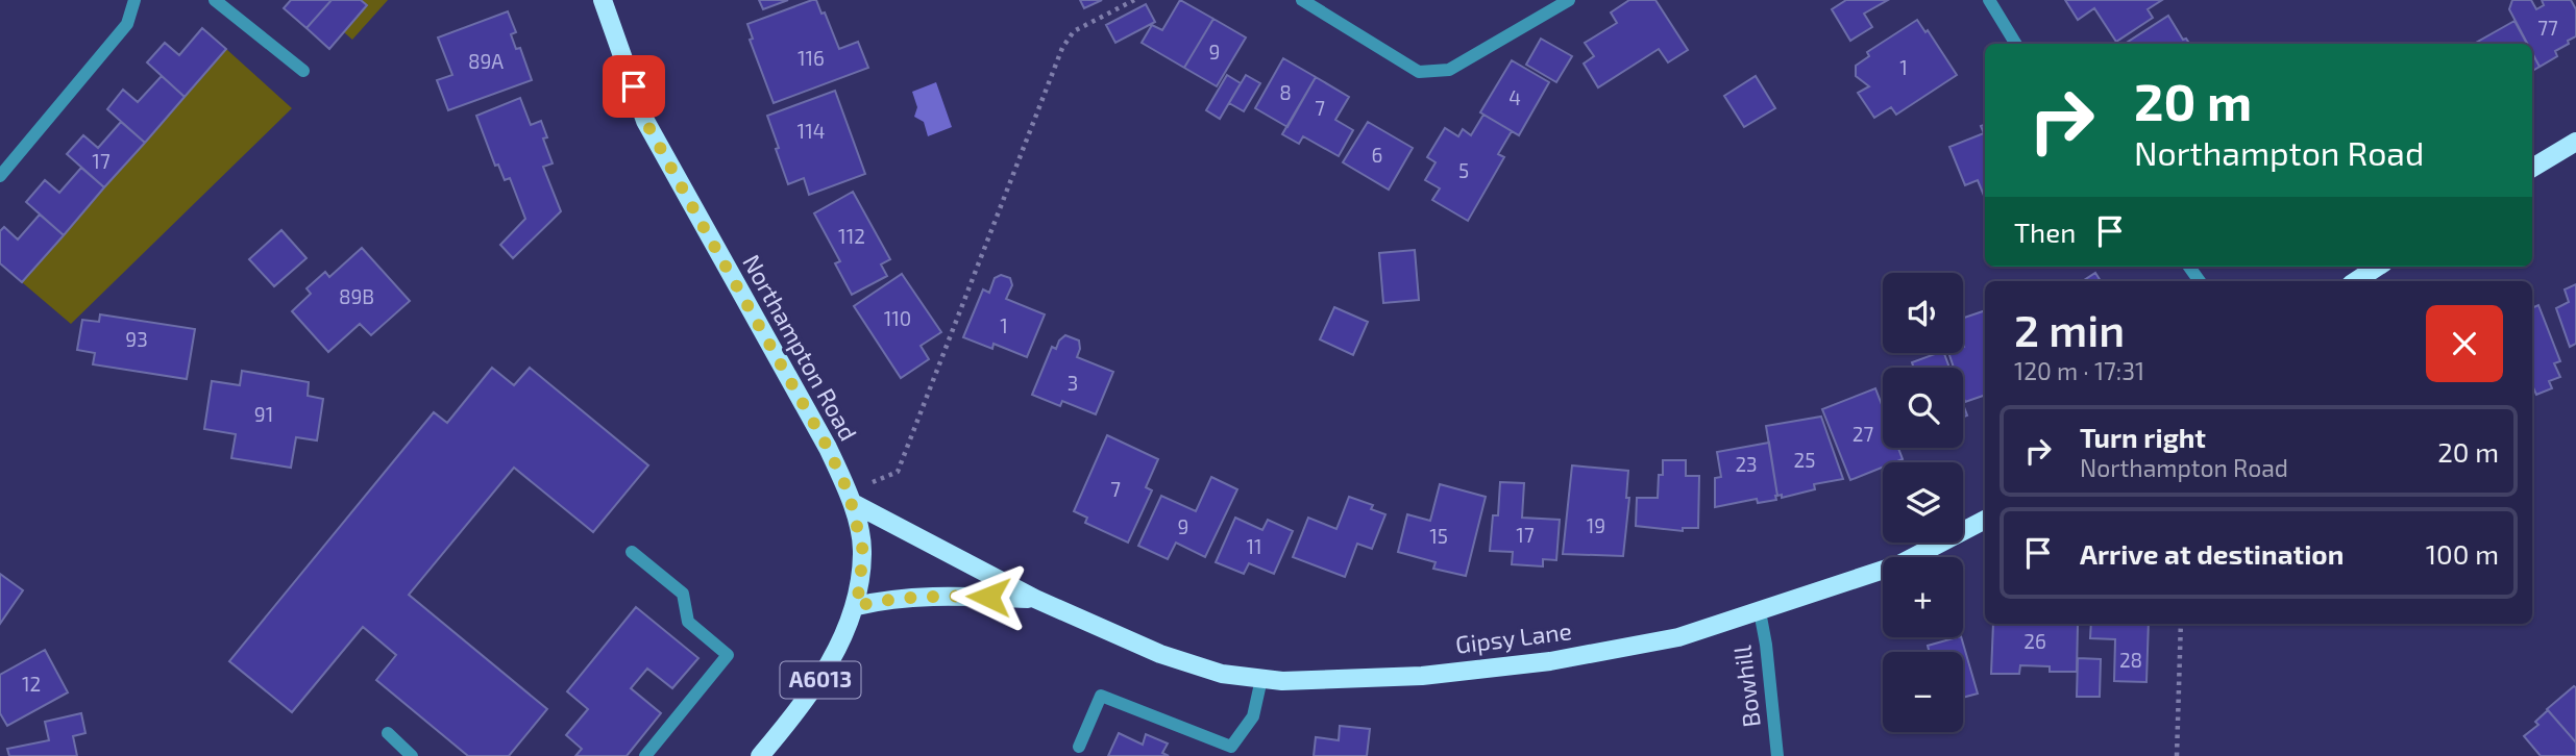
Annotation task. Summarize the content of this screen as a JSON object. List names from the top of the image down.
{
  "streets": {
    "main road": ["Northampton Road", "Gipsy Lane", "A6013"],
    "street": ["Bowhill"]
  },
  "crossings": [
    ["Northampton Road", "Gipsy Lane"],
    ["Gipsy Lane", "Bowhill"]
  ],
  "house_numbers": [
    "77",
    "9",
    "116",
    "89A",
    "1",
    "8",
    "4",
    "7",
    "114",
    "6",
    "17",
    "5",
    "112",
    "89B",
    "110",
    "1",
    "93",
    "3",
    "91",
    "27",
    "25",
    "23",
    "7",
    "19",
    "9",
    "17",
    "15",
    "11",
    "26",
    "28",
    "12"
  ],
  "page": {
    "turn": ["20 m", "Northampton Road"],
    "then": "Then",
    "map_buttons": ["+", "−"],
    "heading": ["2 min", "120 m · 17:31"],
    "list": [
      {
        "name": "Turn right",
        "note": "Northampton Road",
        "value": "20 m"
      },
      {
        "name": "Arrive at destination",
        "value": "100 m"
      }
    ]
  }
}
